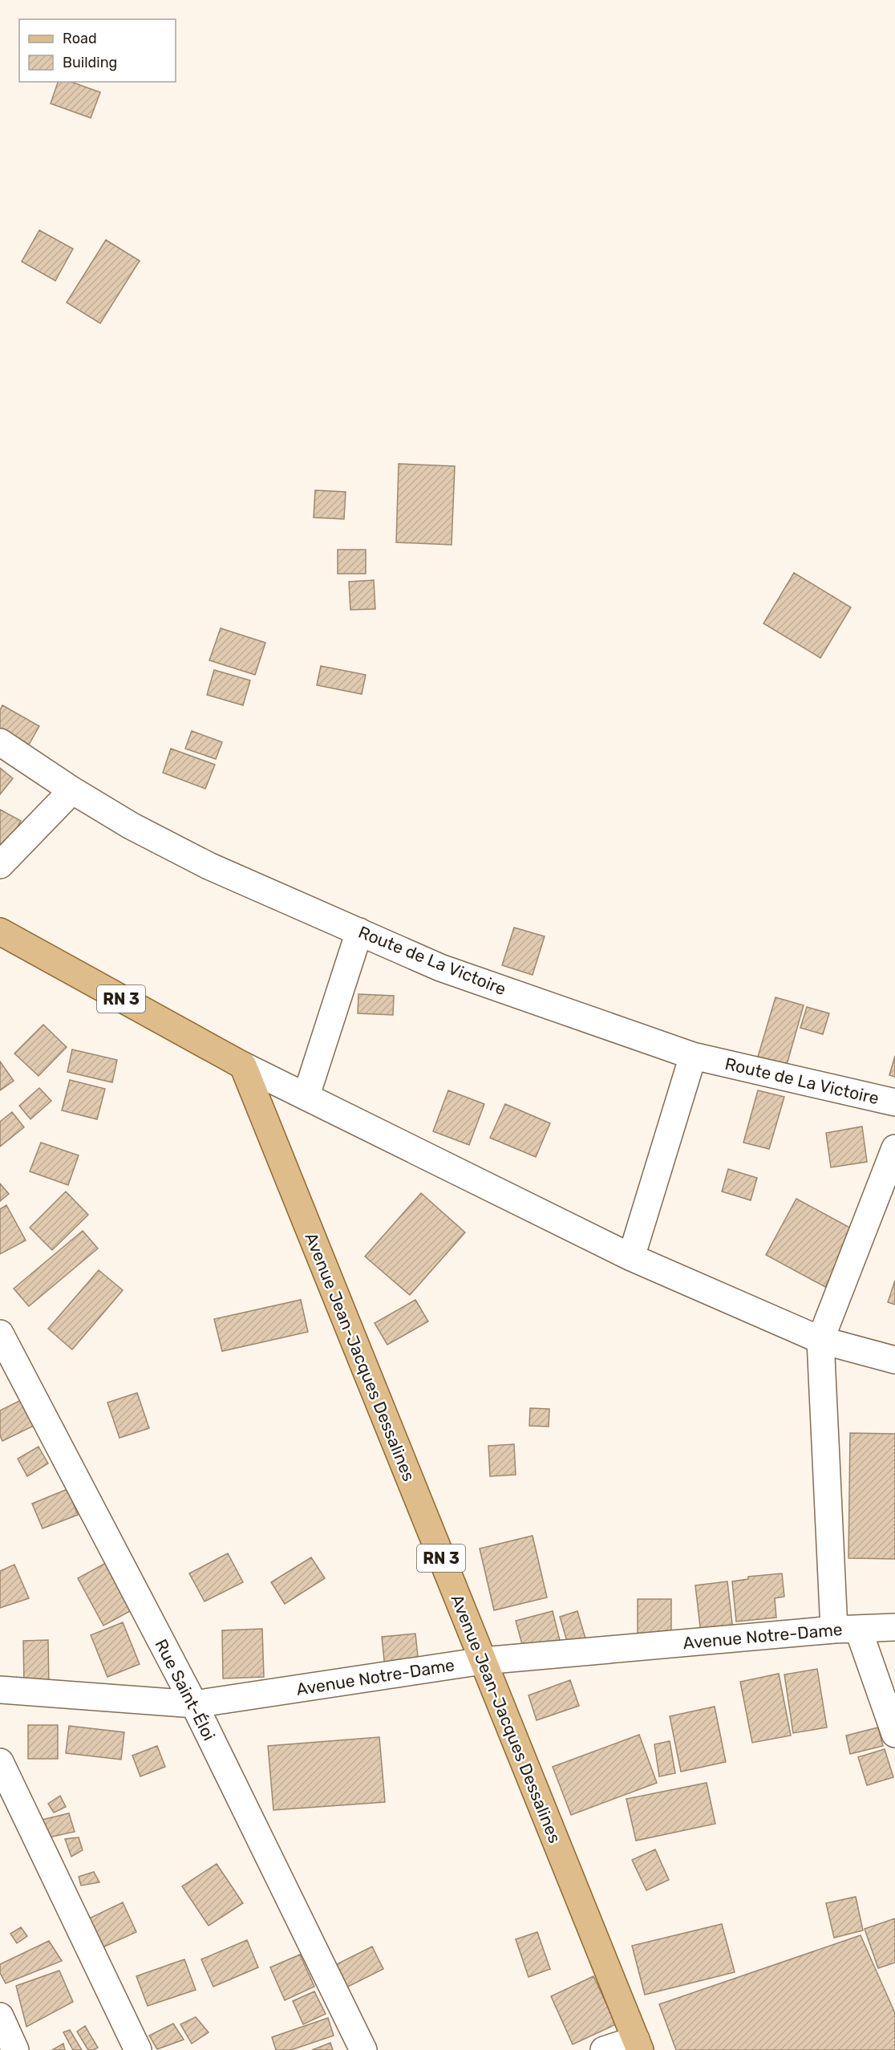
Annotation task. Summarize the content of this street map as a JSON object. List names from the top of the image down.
{
  "streets": {
    "main road": ["RN 3", "Avenue Jean-Jacques Dessalines"],
    "street": ["Route de La Victoire", "Avenue Notre-Dame", "Rue Saint-Éloi"]
  },
  "crossings": [
    ["RN 3", "Avenue Jean-Jacques Dessalines"],
    ["Avenue Jean-Jacques Dessalines", "Avenue Notre-Dame"],
    ["Avenue Notre-Dame", "Rue Saint-Éloi"]
  ],
  "legend": ["Road", "Building"]
}
